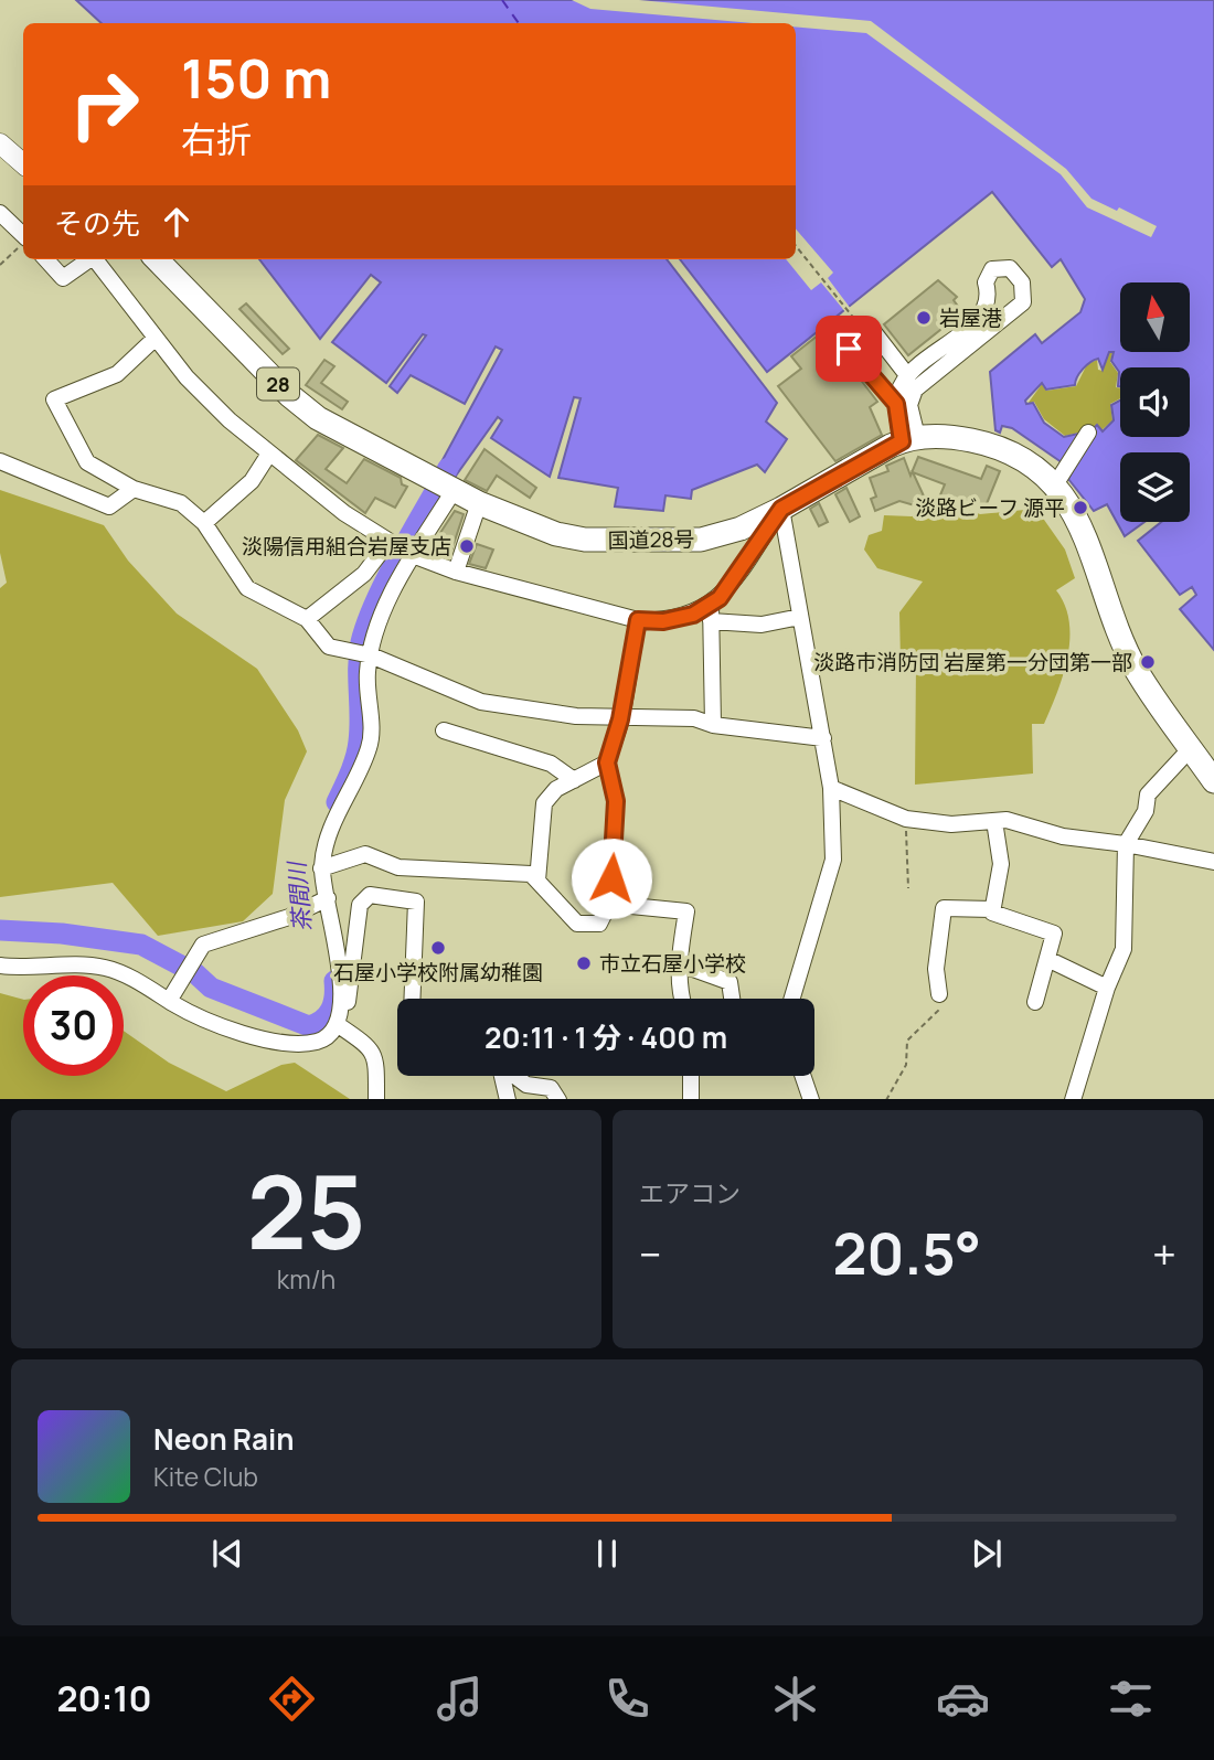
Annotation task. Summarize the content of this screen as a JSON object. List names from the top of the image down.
{
  "streets": {
    "highway": ["28", "国道28号"]
  },
  "water": ["茶間川"],
  "places": [
    "岩屋港",
    "淡路ビーフ 源平",
    "淡陽信用組合岩屋支店",
    "淡路市消防団 岩屋第一分団第一部",
    "石屋小学校附属幼稚園",
    "市立石屋小学校"
  ],
  "north": "top",
  "page": {
    "turn": ["150 m", "右折"],
    "then": "その先",
    "limit": "30",
    "trip": "20:11 · 1 分 · 400 m",
    "tile": [
      ["25", "km/h"],
      "エアコン"
    ],
    "heat": ["−", "20.5°", "+"],
    "song": ["Neon Rain", "Kite Club"],
    "tabs": "20:10"
  }
}
